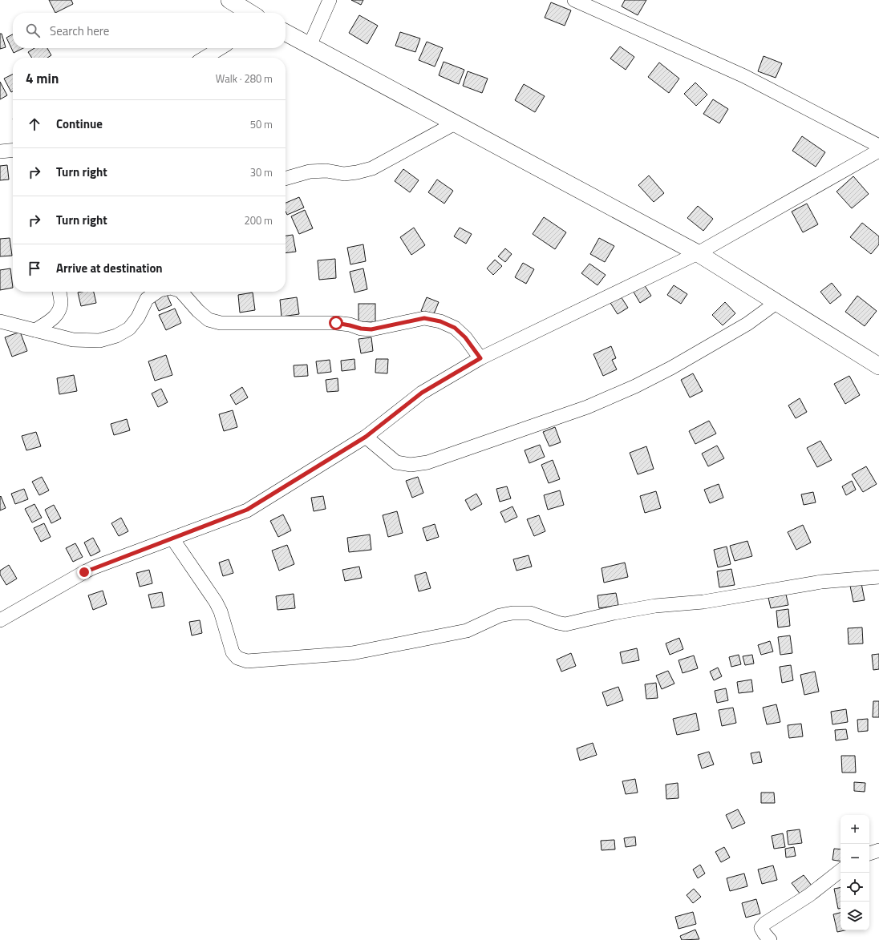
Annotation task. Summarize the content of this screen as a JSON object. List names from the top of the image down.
{
  "page": {
    "search": "Search here",
    "heading": ["4 min", "Walk · 280 m"],
    "list": [
      ["Continue", "50 m"],
      ["Turn right", "30 m"],
      ["Turn right", "200 m"],
      "Arrive at destination"
    ],
    "map_buttons": ["+", "−"]
  }
}
